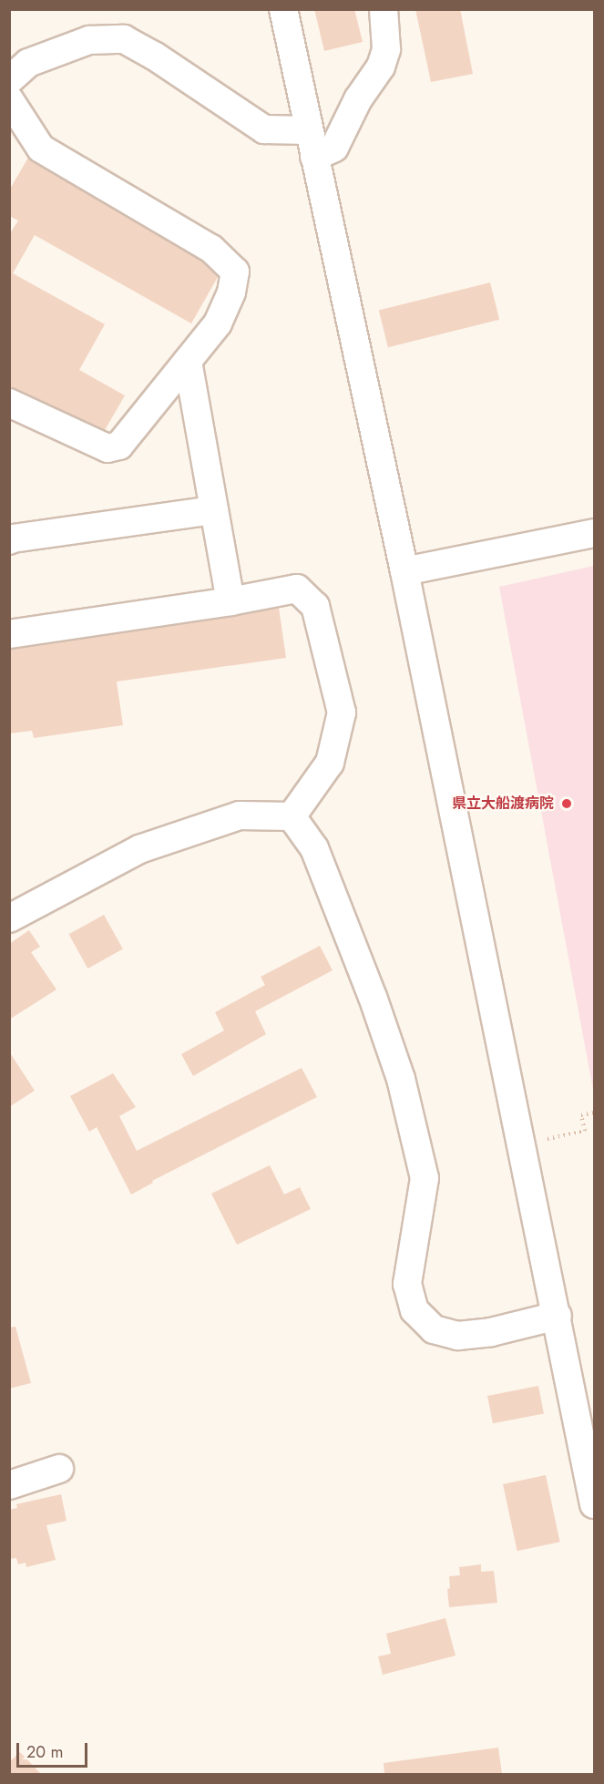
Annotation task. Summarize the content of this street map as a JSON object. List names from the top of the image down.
{
  "places": ["県立大船渡病院"],
  "scale_bar": "20 m"
}
